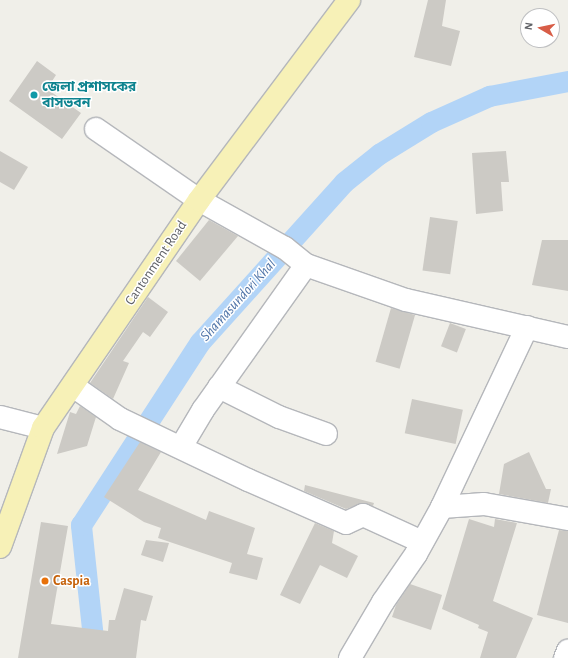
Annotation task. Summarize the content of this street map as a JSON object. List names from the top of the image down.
{
  "streets": {
    "main road": ["Cantonment Road"]
  },
  "water": ["Shamasundori Khal"],
  "places": ["জেলা প্রশাসকের বাসভবন", "Caspia"],
  "north": "left"
}
